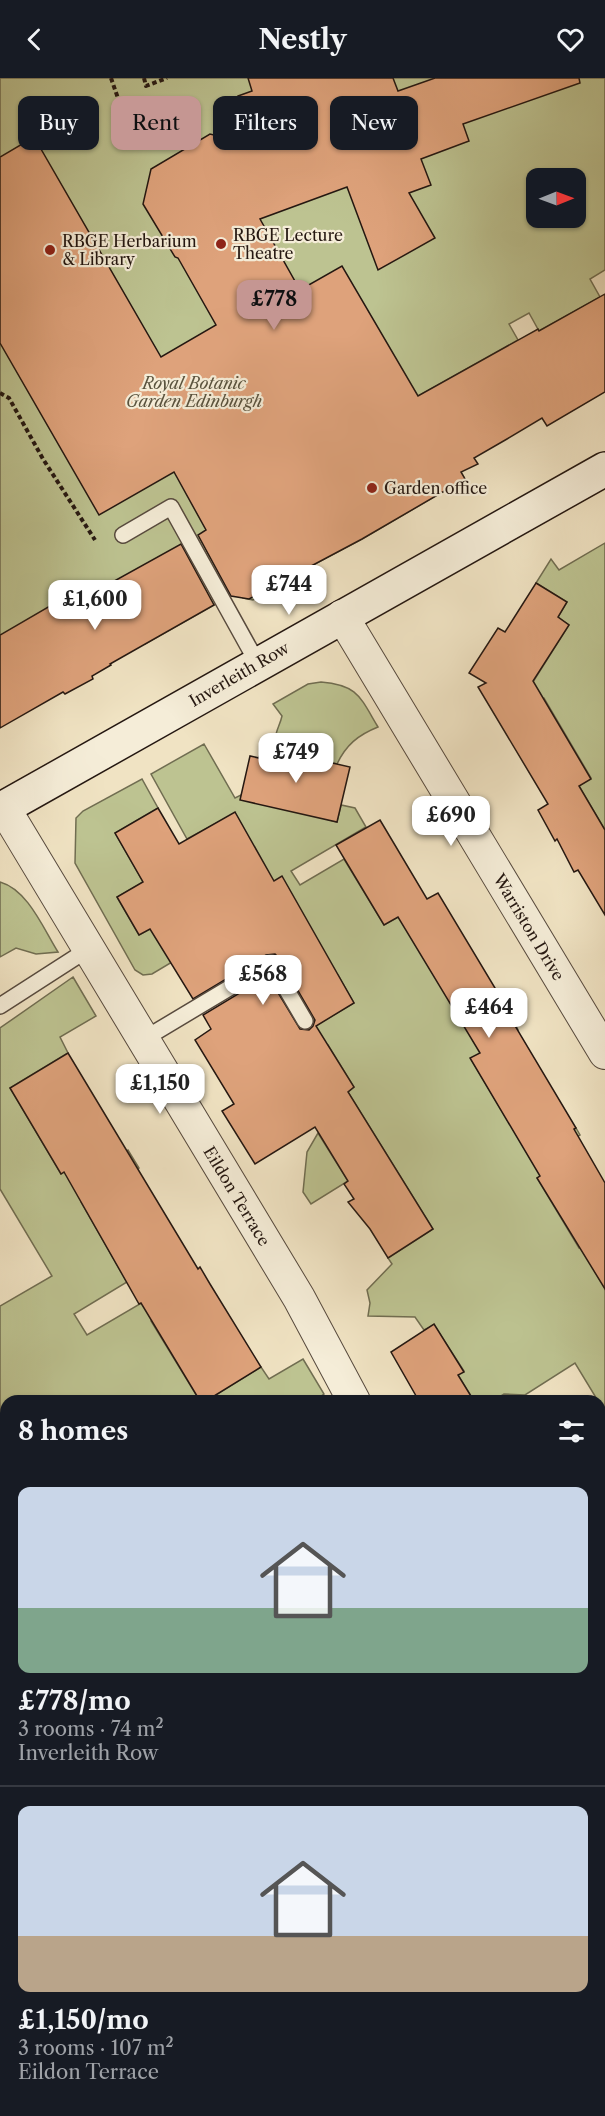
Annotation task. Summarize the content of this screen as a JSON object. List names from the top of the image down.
{
  "streets": {
    "main road": ["Inverleith Row"],
    "street": ["Warriston Drive", "Eildon Terrace"]
  },
  "crossings": [
    ["Inverleith Row", "Warriston Drive"],
    ["Inverleith Row", "Eildon Terrace"]
  ],
  "parks": ["Royal Botanic Garden Edinburgh"],
  "places": ["RBGE Lecture Theatre", "RBGE Herbarium & Library", "Garden office"],
  "north": "right",
  "page": {
    "header": "Nestly",
    "chip": [
      "Buy",
      "Rent",
      "Filters",
      "New"
    ],
    "price": [
      "£778",
      "£744",
      "£1,600",
      "£749",
      "£690",
      "£568",
      "£464",
      "£1,150"
    ],
    "heading": "8 homes",
    "list": [
      {
        "name": "£778/mo",
        "note": "3 rooms · 74 m² · Inverleith Row"
      },
      {
        "name": "£1,150/mo",
        "note": "3 rooms · 107 m² · Eildon Terrace"
      }
    ]
  }
}
